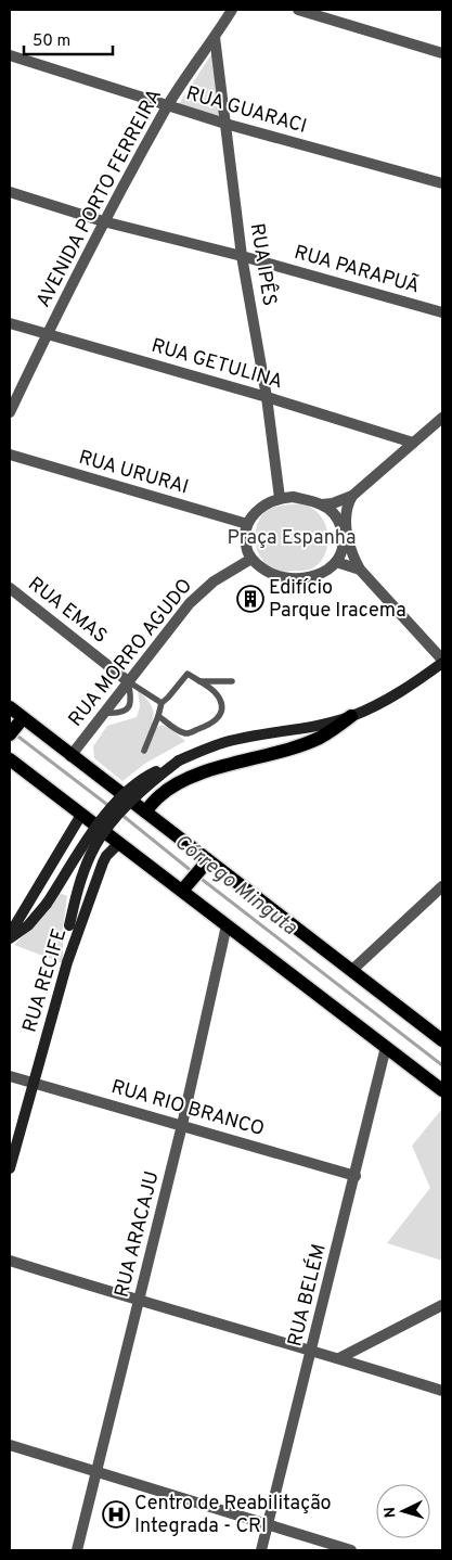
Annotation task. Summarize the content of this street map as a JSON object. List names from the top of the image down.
{
  "streets": {
    "main road": ["RUA RECIFE"],
    "street": [
      "RUA GUARACI",
      "AVENIDA PORTO FERREIRA",
      "RUA IPÊS",
      "RUA PARAPUÃ",
      "RUA GETULINA",
      "RUA URURAI",
      "RUA EMAS",
      "RUA MORRO AGUDO",
      "RUA RIO BRANCO",
      "RUA ARACAJU",
      "RUA BELÉM"
    ]
  },
  "crossings": [
    ["RUA GUARACI", "AVENIDA PORTO FERREIRA"],
    ["RUA GUARACI", "RUA IPÊS"],
    ["AVENIDA PORTO FERREIRA", "RUA IPÊS"],
    ["AVENIDA PORTO FERREIRA", "RUA PARAPUÃ"],
    ["AVENIDA PORTO FERREIRA", "RUA GETULINA"],
    ["RUA IPÊS", "RUA PARAPUÃ"],
    ["RUA IPÊS", "RUA GETULINA"],
    ["RUA IPÊS", "RUA URURAI"],
    ["RUA IPÊS", "RUA MORRO AGUDO"],
    ["RUA URURAI", "RUA MORRO AGUDO"],
    ["RUA EMAS", "RUA MORRO AGUDO"],
    ["RUA RECIFE", "RUA RIO BRANCO"],
    ["RUA RIO BRANCO", "RUA ARACAJU"],
    ["RUA RIO BRANCO", "RUA BELÉM"]
  ],
  "water": ["Córrego Minguta"],
  "parks": ["Praça Espanha"],
  "places": {
    "building": ["Edifício Parque Iracema"],
    "hospital": ["Centro de Reabilitação Integrada - CRI"]
  },
  "scale_bar": "50 m",
  "north": "left"
}
